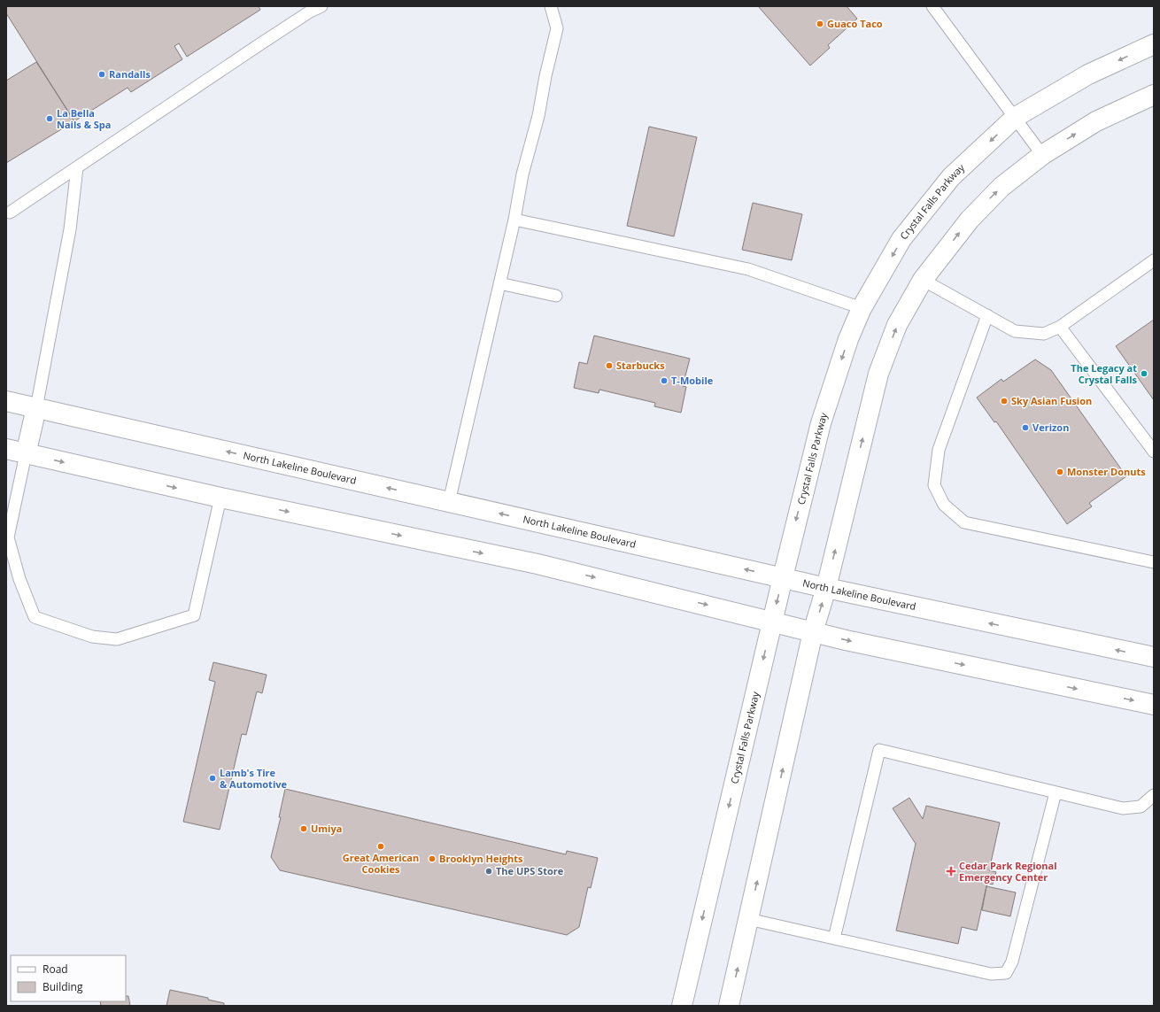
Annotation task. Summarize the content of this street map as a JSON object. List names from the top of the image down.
{
  "streets": {
    "main road": ["Crystal Falls Parkway", "North Lakeline Boulevard"]
  },
  "crossings": [
    ["Crystal Falls Parkway", "North Lakeline Boulevard"]
  ],
  "places": {
    "other": [
      "Guaco Taco",
      "Randalls",
      "La Bella Nails & Spa",
      "Starbucks",
      "The Legacy at Crystal Falls",
      "T-Mobile",
      "Sky Asian Fusion",
      "Verizon",
      "Monster Donuts",
      "Lamb's Tire & Automotive",
      "Umiya",
      "Great American Cookies",
      "Brooklyn Heights",
      "The UPS Store"
    ],
    "health": ["Cedar Park Regional Emergency Center"]
  },
  "legend": ["Road", "Building"]
}
